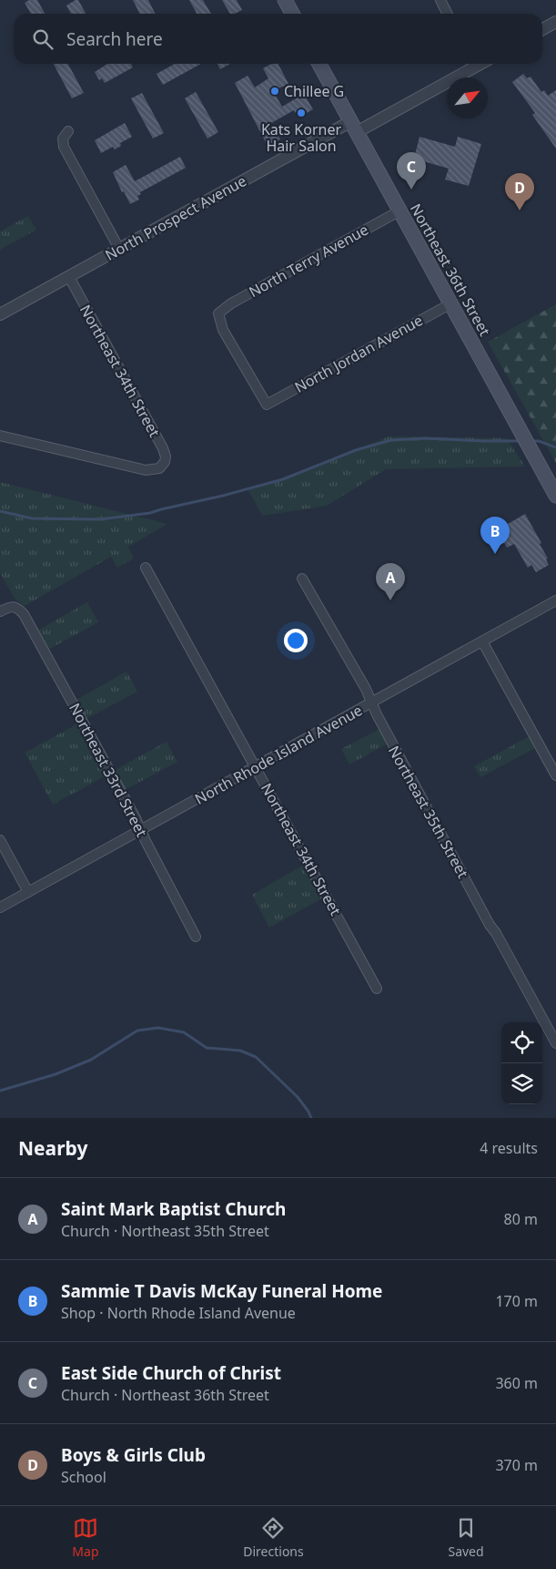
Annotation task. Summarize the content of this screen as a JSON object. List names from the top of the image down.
{
  "streets": {
    "main road": ["Northeast 36th Street"],
    "street": [
      "North Prospect Avenue",
      "North Terry Avenue",
      "North Jordan Avenue",
      "Northeast 34th Street",
      "North Rhode Island Avenue",
      "Northeast 33rd Street",
      "Northeast 35th Street"
    ]
  },
  "crossings": [
    ["North Prospect Avenue", "Northeast 36th Street"],
    ["North Prospect Avenue", "Northeast 34th Street"],
    ["North Terry Avenue", "Northeast 36th Street"],
    ["North Terry Avenue", "North Jordan Avenue"],
    ["Northeast 36th Street", "North Jordan Avenue"],
    ["Northeast 34th Street", "North Rhode Island Avenue"],
    ["North Rhode Island Avenue", "Northeast 33rd Street"],
    ["North Rhode Island Avenue", "Northeast 35th Street"]
  ],
  "places": ["Chillee G", "Kats Korner Hair Salon"],
  "north": "top right",
  "page": {
    "search": "Search here",
    "pins": [
      "C",
      "D",
      "B",
      "A"
    ],
    "heading": ["Nearby", "4 results"],
    "list": [
      {
        "mark": "A",
        "name": "Saint Mark Baptist Church",
        "note": "Church · Northeast 35th Street",
        "value": "80 m"
      },
      {
        "mark": "B",
        "name": "Sammie T Davis McKay Funeral Home",
        "note": "Shop · North Rhode Island Avenue",
        "value": "170 m"
      },
      {
        "mark": "C",
        "name": "East Side Church of Christ",
        "note": "Church · Northeast 36th Street",
        "value": "360 m"
      },
      {
        "mark": "D",
        "name": "Boys & Girls Club",
        "note": "School",
        "value": "370 m"
      }
    ],
    "nav": ["Map", "Directions", "Saved"]
  }
}
